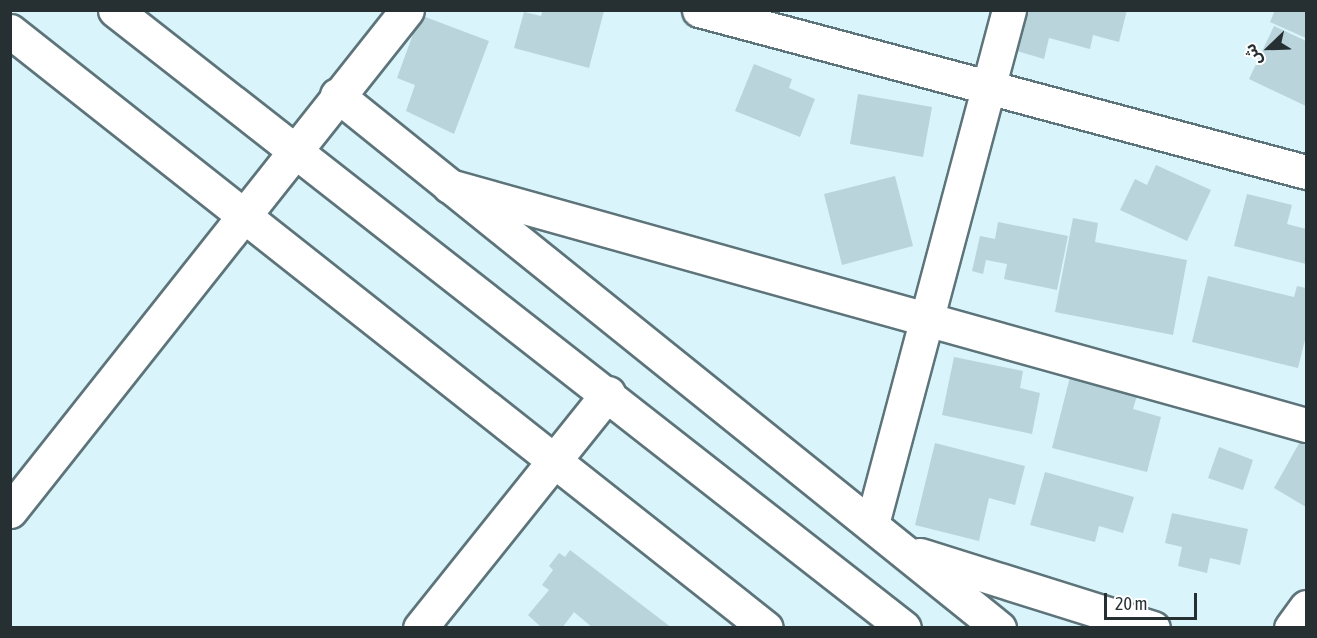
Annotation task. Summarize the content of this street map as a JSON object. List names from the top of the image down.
{
  "scale_bar": "20 m",
  "north": "bottom left"
}
